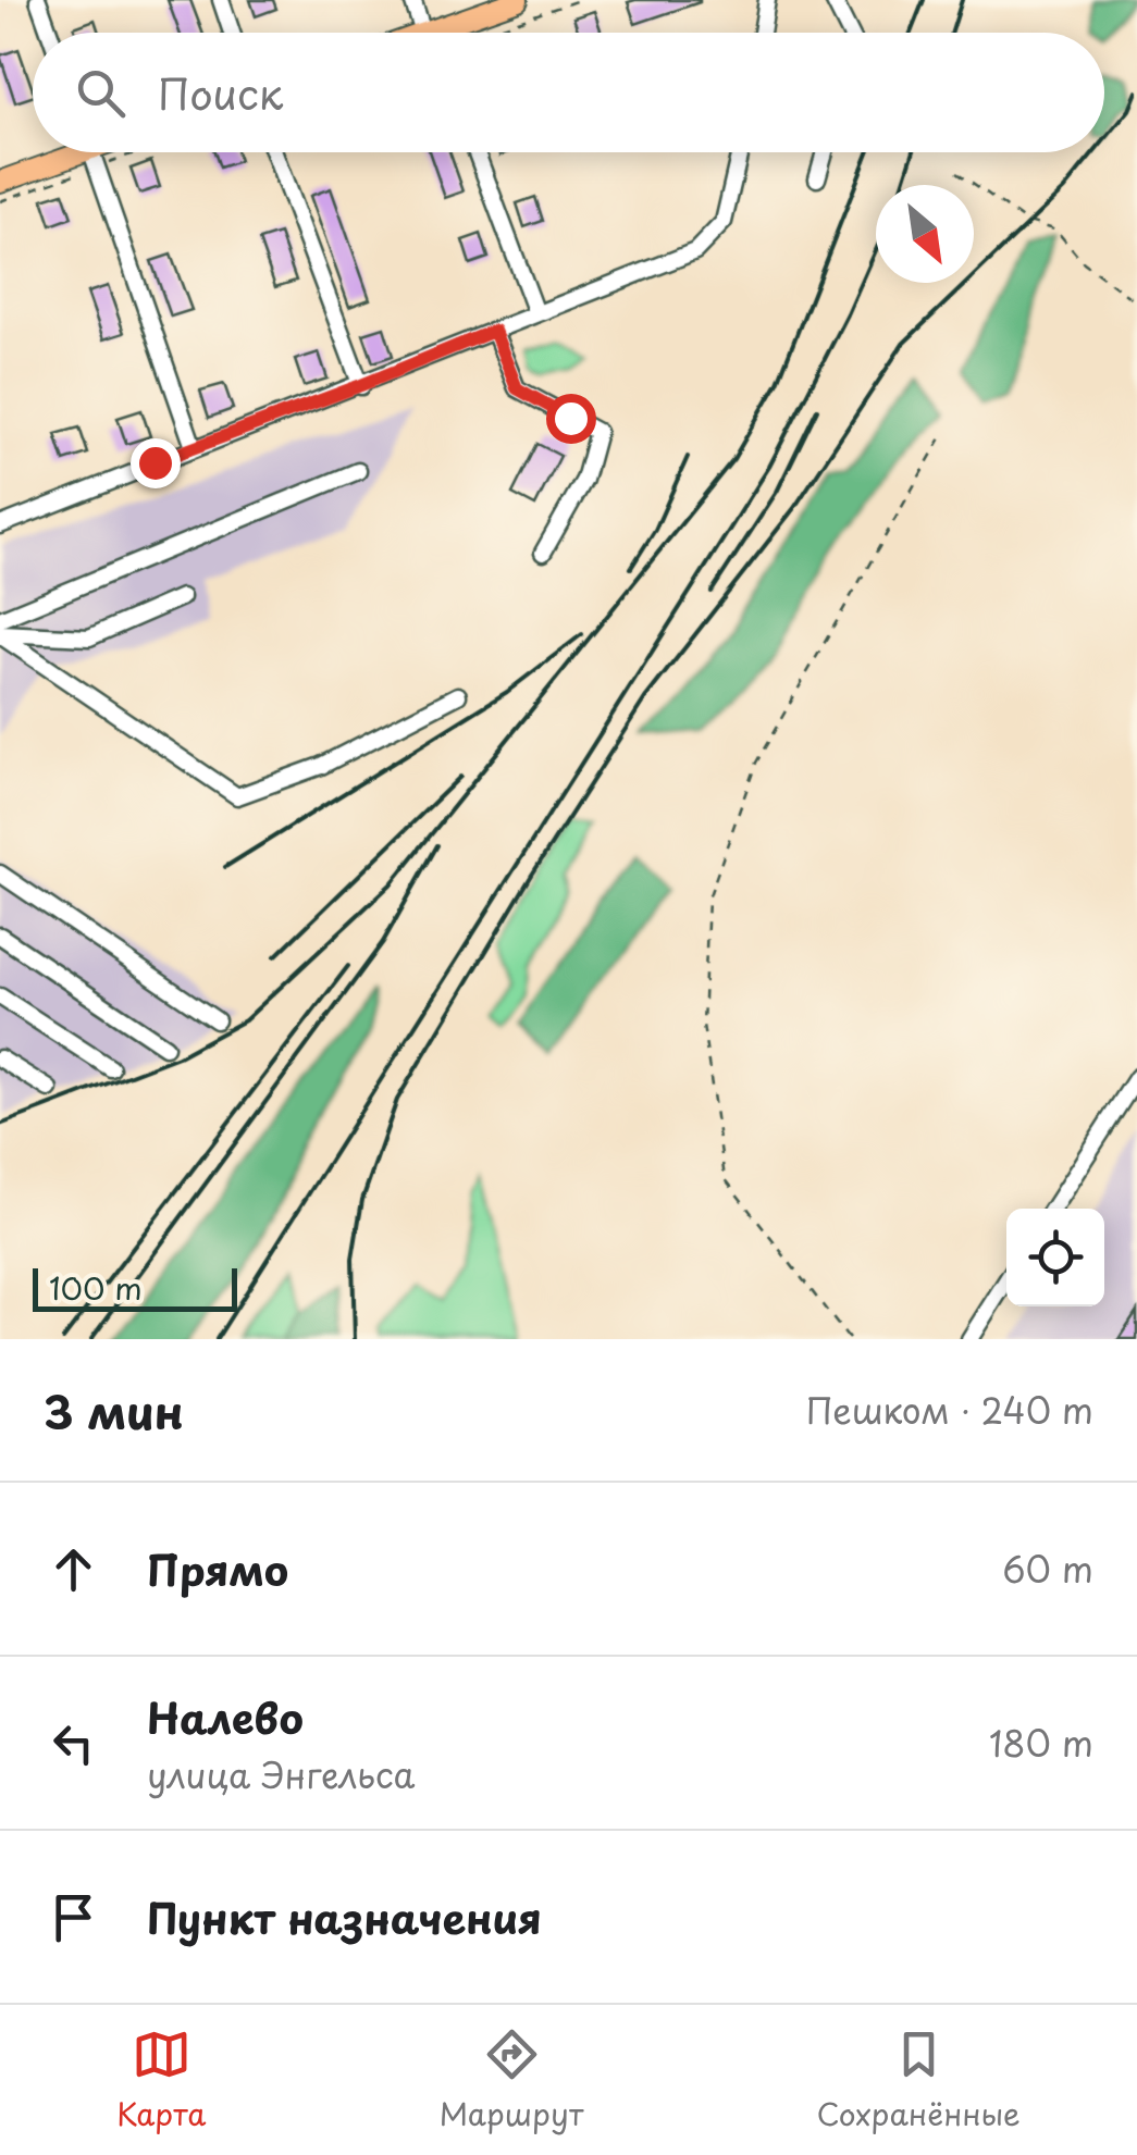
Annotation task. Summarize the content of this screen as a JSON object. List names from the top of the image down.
{
  "scale_bar": "100 m",
  "north": "bottom right",
  "page": {
    "search": "Поиск",
    "scale": "100 m",
    "heading": ["3 мин", "Пешком · 240 m"],
    "list": [
      ["Прямо", "60 m"],
      ["Налево", "улица Энгельса", "180 m"],
      "Пункт назначения"
    ],
    "nav": ["Карта", "Маршрут", "Сохранённые"]
  }
}
